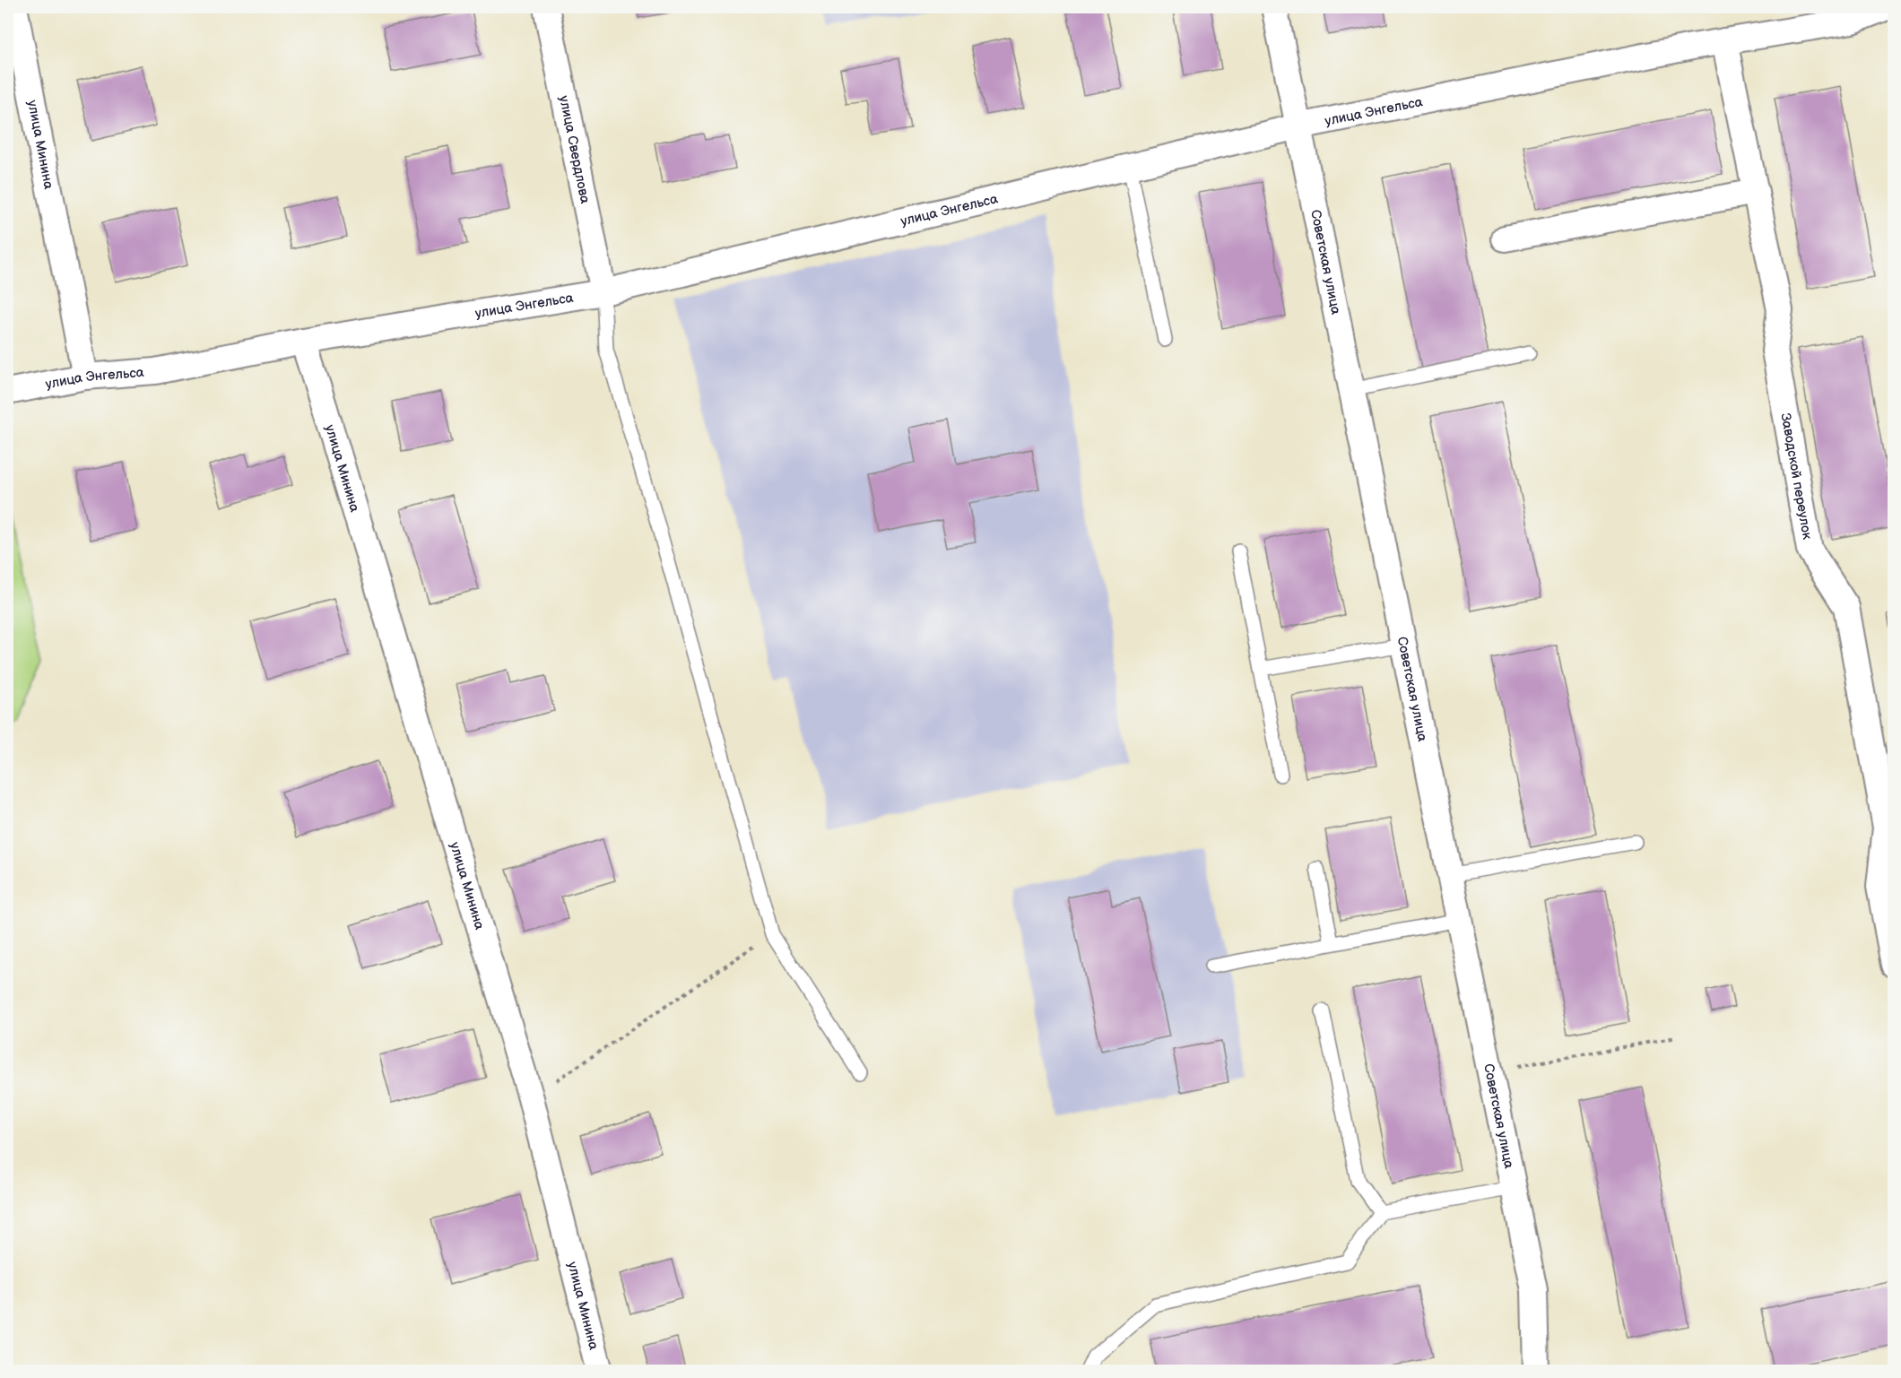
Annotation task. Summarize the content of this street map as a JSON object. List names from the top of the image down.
{
  "streets": {
    "street": [
      "улица Энгельса",
      "улица Минина",
      "улица Свердлова",
      "Советская улица",
      "Заводской переулок"
    ]
  },
  "crossings": [
    ["улица Энгельса", "улица Минина"],
    ["улица Энгельса", "улица Свердлова"],
    ["улица Энгельса", "Советская улица"],
    ["улица Энгельса", "Заводской переулок"]
  ]
}
